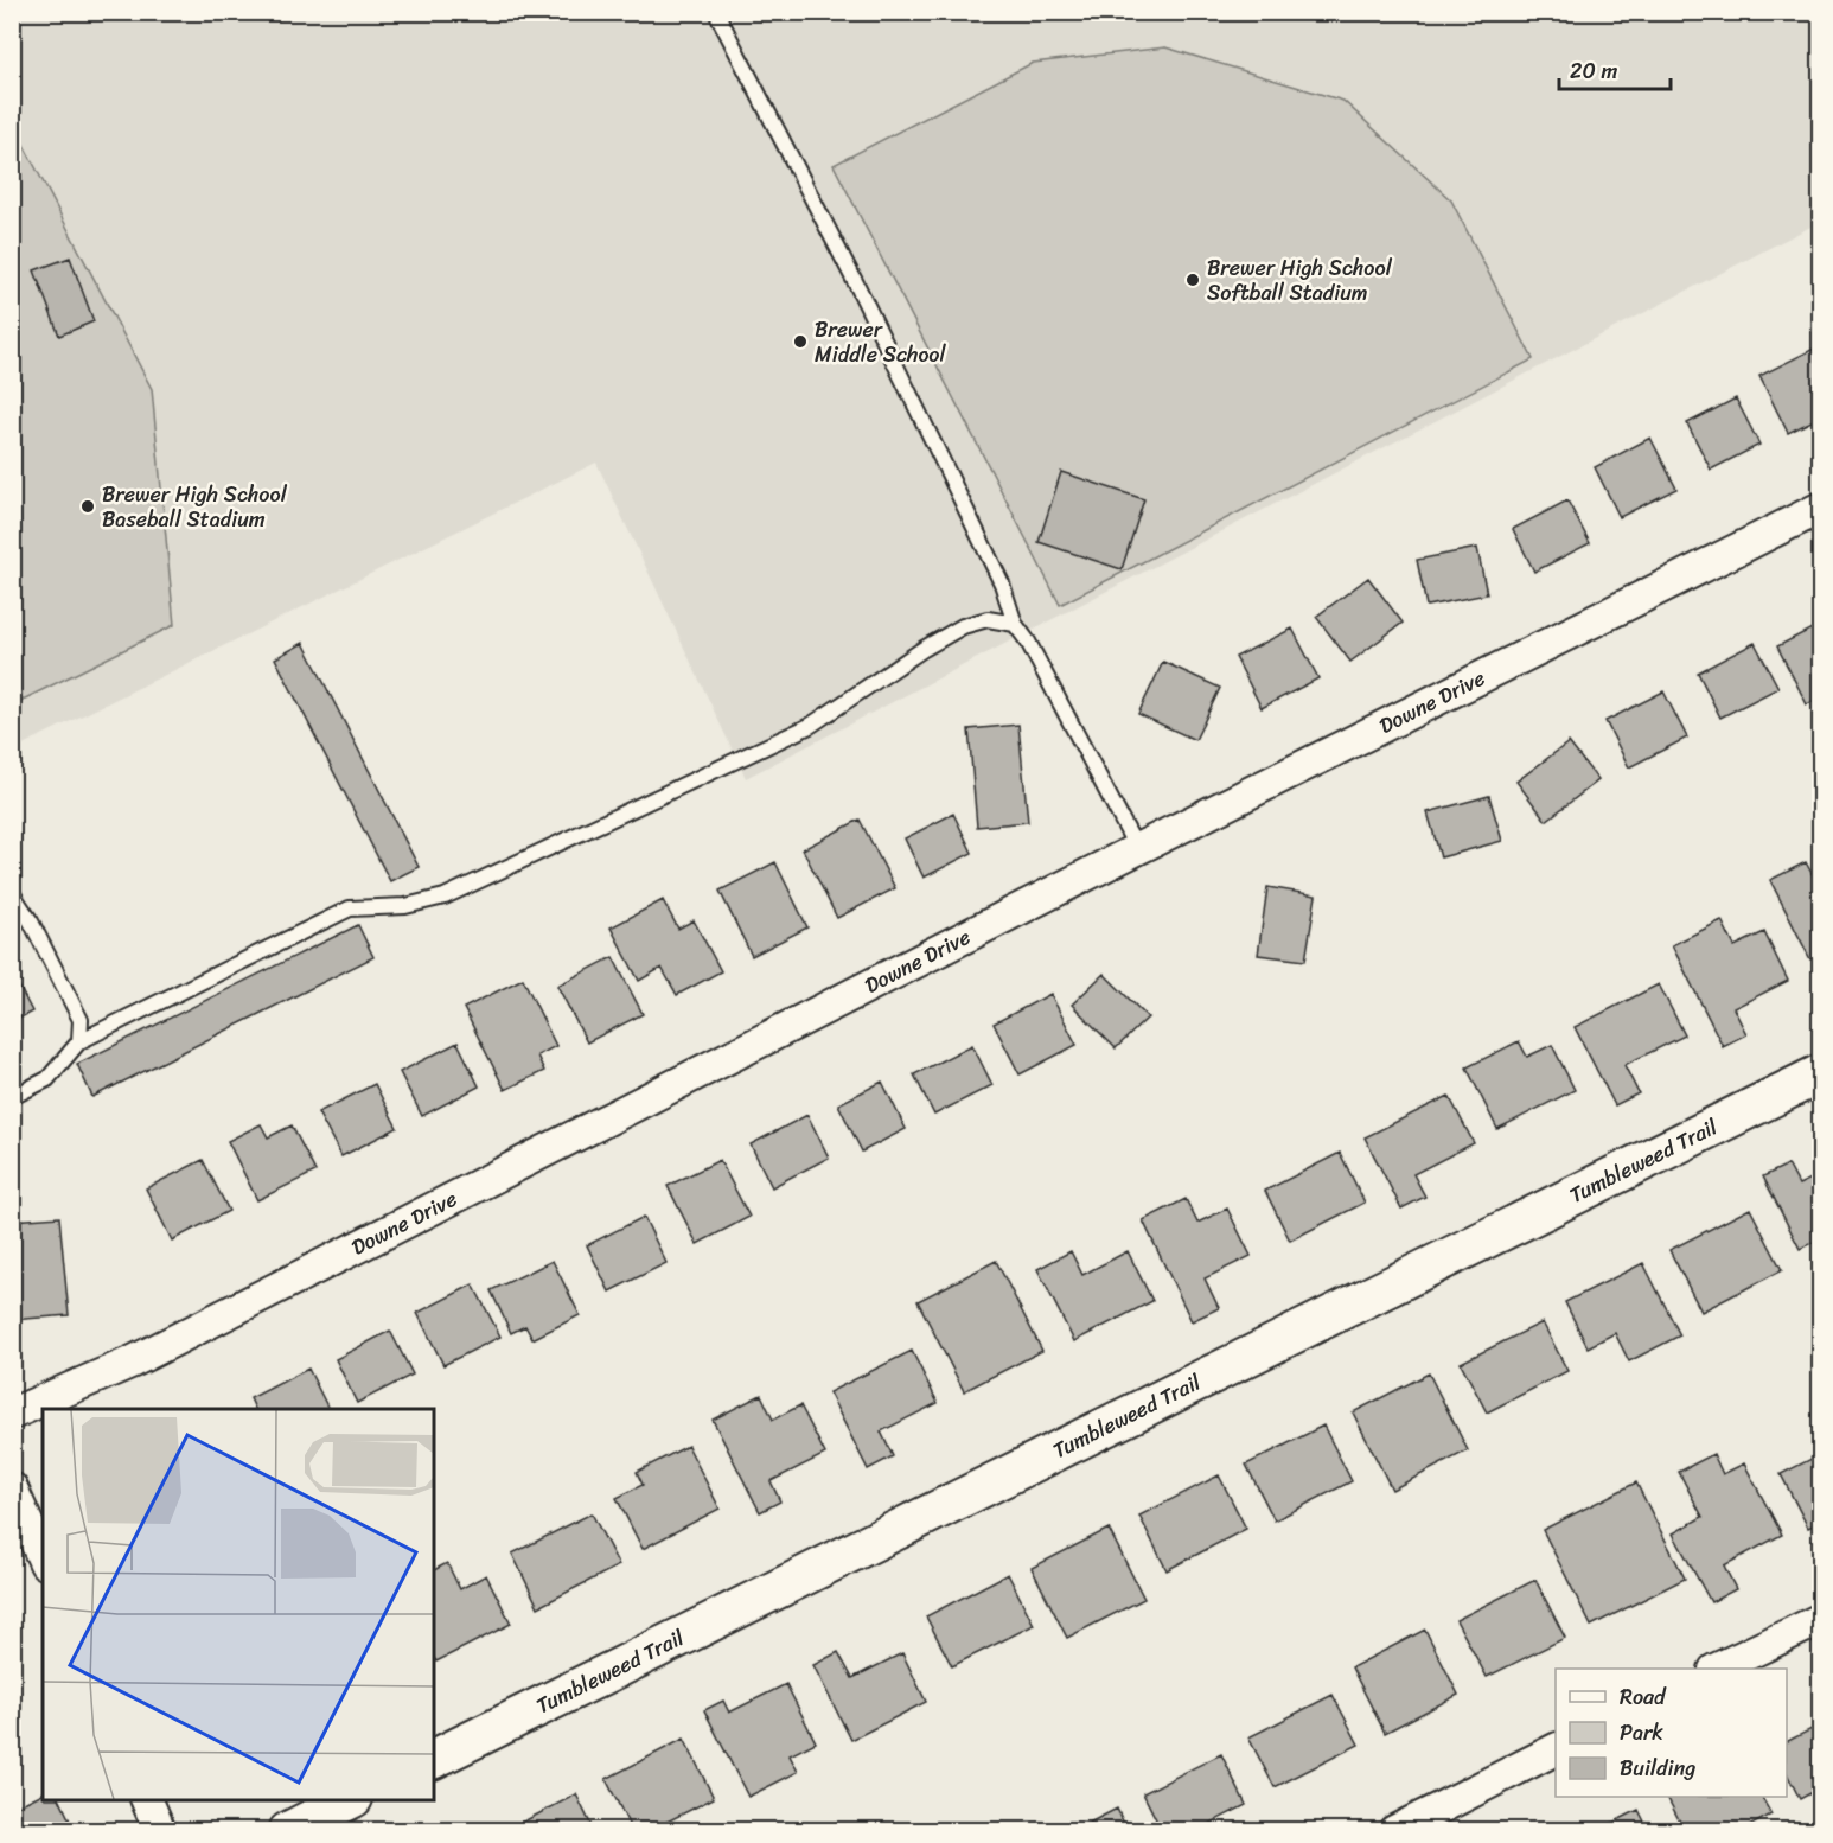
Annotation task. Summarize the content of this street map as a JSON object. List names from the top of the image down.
{
  "streets": {
    "street": ["Downe Drive", "Tumbleweed Trail"]
  },
  "places": ["Brewer High School Softball Stadium", "Brewer Middle School", "Brewer High School Baseball Stadium"],
  "legend": ["Road", "Park", "Building"],
  "scale_bar": "20 m"
}
